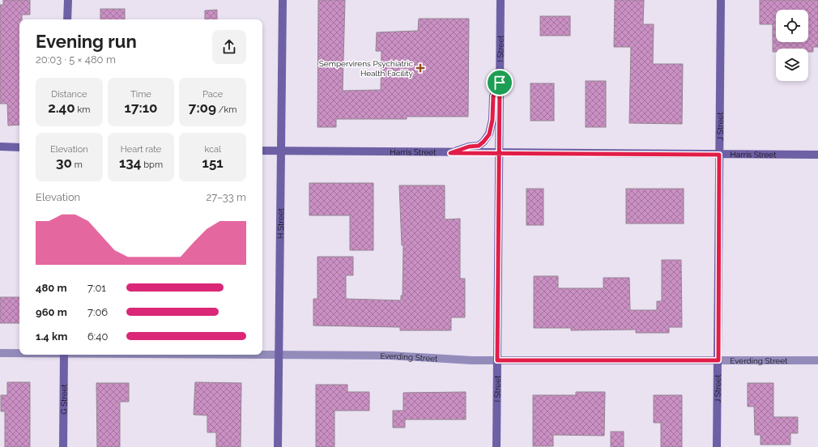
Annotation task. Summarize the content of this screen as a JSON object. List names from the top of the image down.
{
  "streets": {
    "main road": [
      "I Street",
      "J Street",
      "Harris Street",
      "H Street",
      "G Street"
    ],
    "street": ["Everding Street"]
  },
  "crossings": [
    ["I Street", "Harris Street"],
    ["I Street", "Everding Street"],
    ["J Street", "Harris Street"],
    ["J Street", "Everding Street"],
    ["Harris Street", "H Street"],
    ["H Street", "Everding Street"]
  ],
  "places": {
    "health": ["Sempervirens Psychiatric Health Facility"]
  },
  "page": {
    "heading": ["Evening run", "20:03 · 5 × 480 m"],
    "stats": [
      ["Distance", "2.40 km"],
      ["Time", "17:10"],
      ["Pace", "7:09 /km"],
      ["Elevation", "30 m"],
      ["Heart rate", "134 bpm"],
      ["kcal", "151"]
    ],
    "chart": ["Elevation", "27–33 m"],
    "list": [
      {
        "name": "480 m",
        "note": "7:01"
      },
      {
        "name": "960 m",
        "note": "7:06"
      },
      {
        "name": "1.4 km",
        "note": "6:40"
      }
    ]
  }
}
